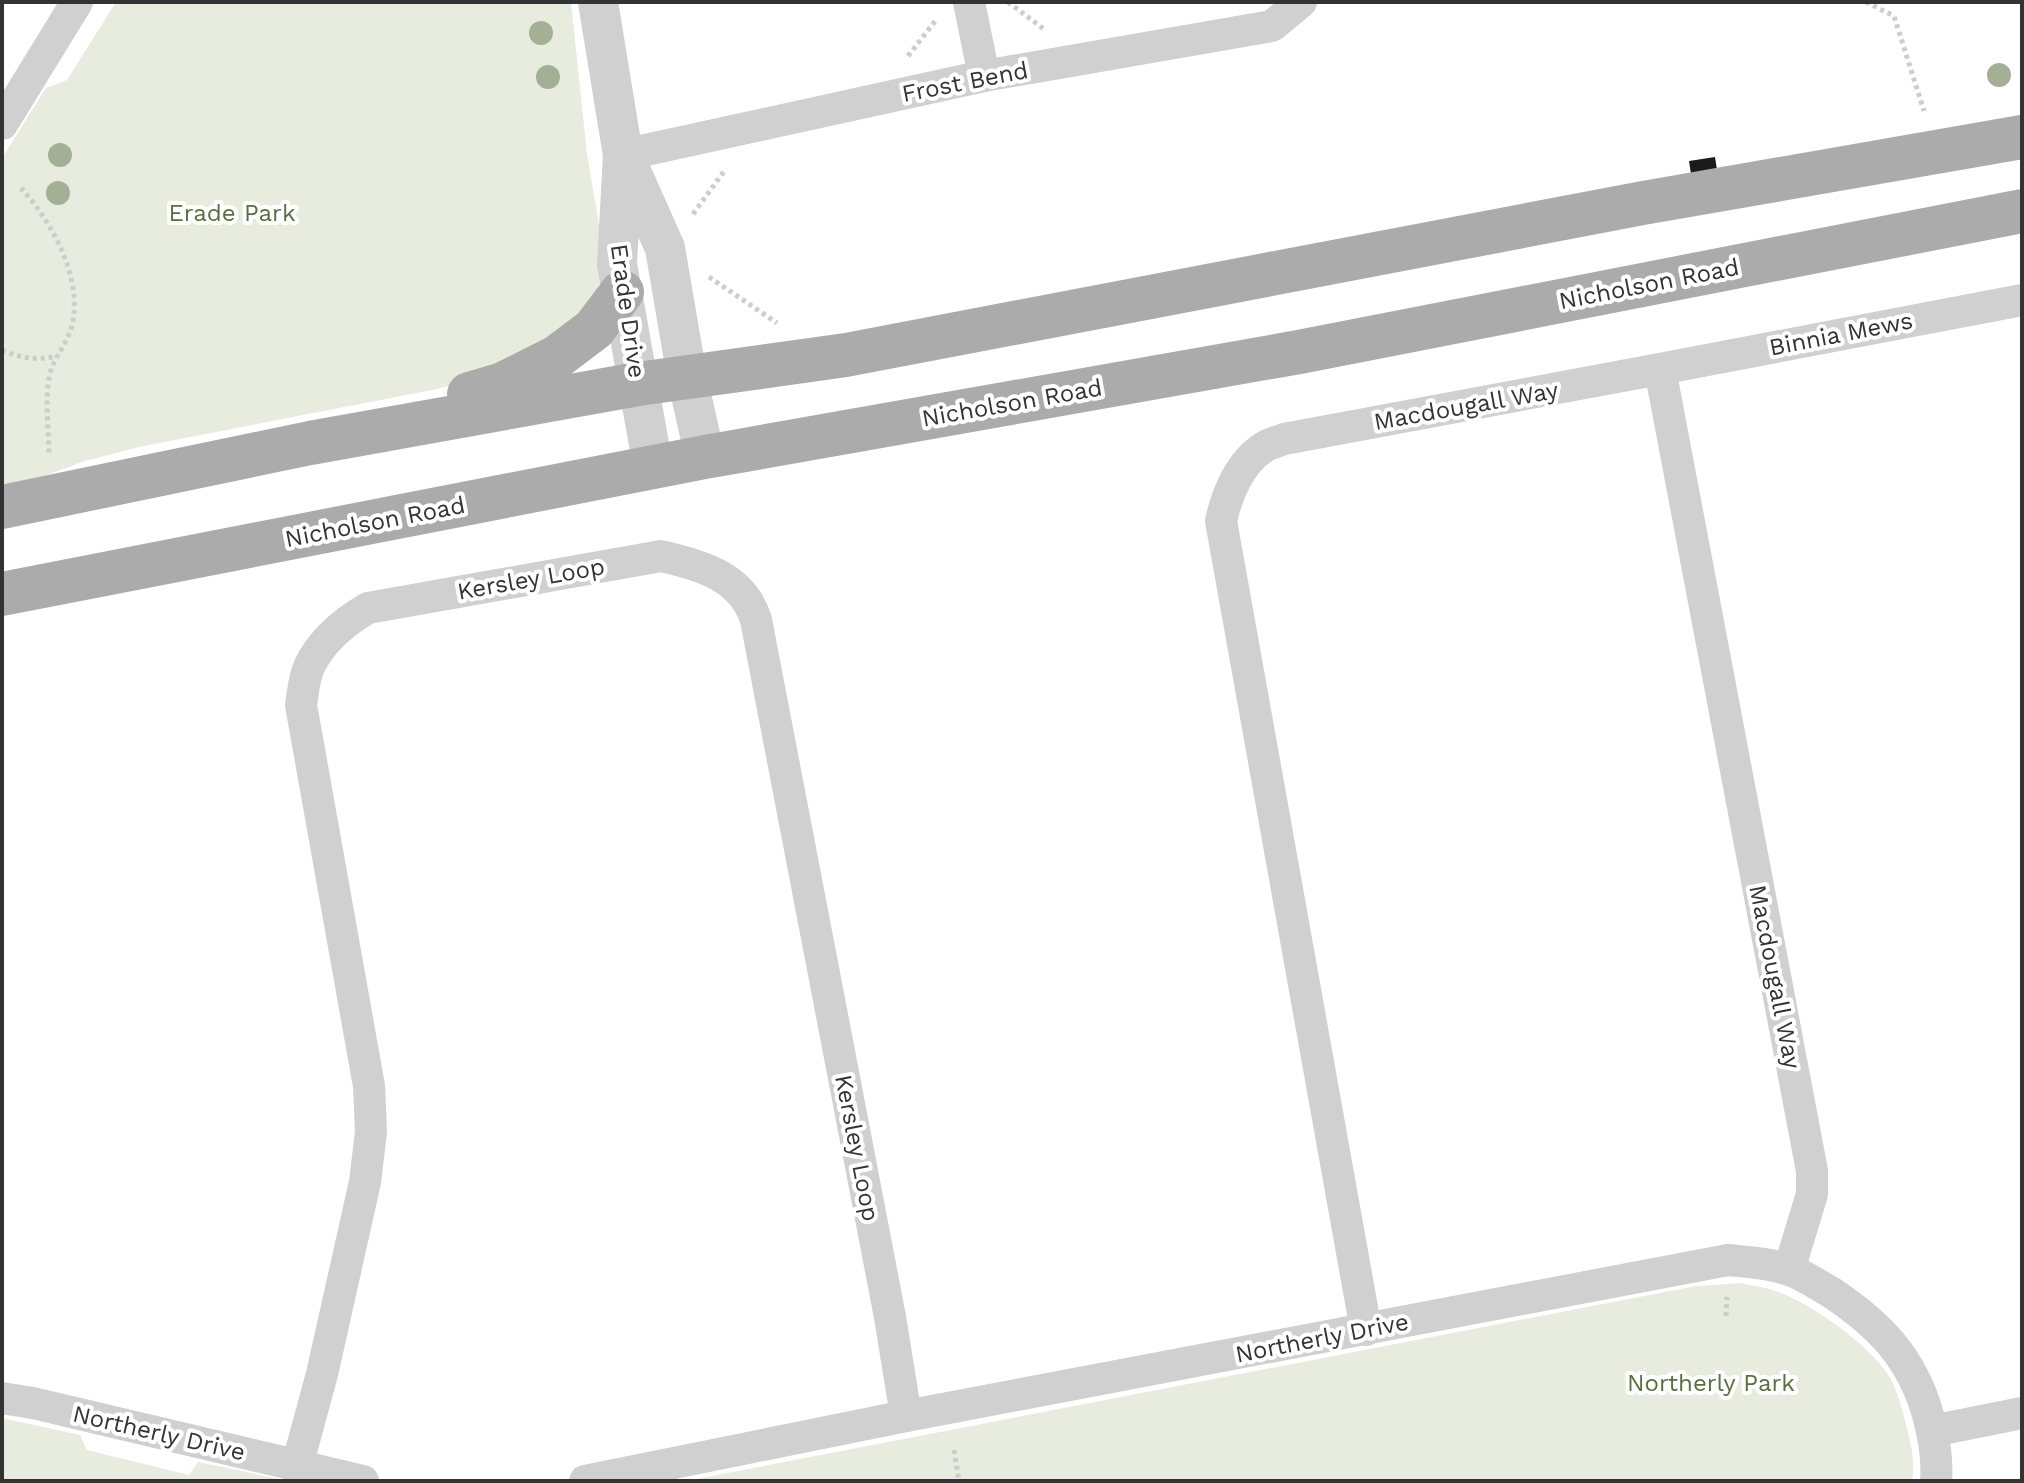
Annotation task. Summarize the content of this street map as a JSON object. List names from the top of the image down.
{
  "streets": {
    "main road": ["Nicholson Road"],
    "street": [
      "Frost Bend",
      "Erade Drive",
      "Binnia Mews",
      "Macdougall Way",
      "Kersley Loop",
      "Northerly Drive"
    ]
  },
  "crossings": [
    ["Frost Bend", "Erade Drive"],
    ["Nicholson Road", "Erade Drive"],
    ["Binnia Mews", "Macdougall Way"],
    ["Macdougall Way", "Northerly Drive"],
    ["Kersley Loop", "Northerly Drive"]
  ],
  "parks": ["Erade Park", "Northerly Park"]
}
